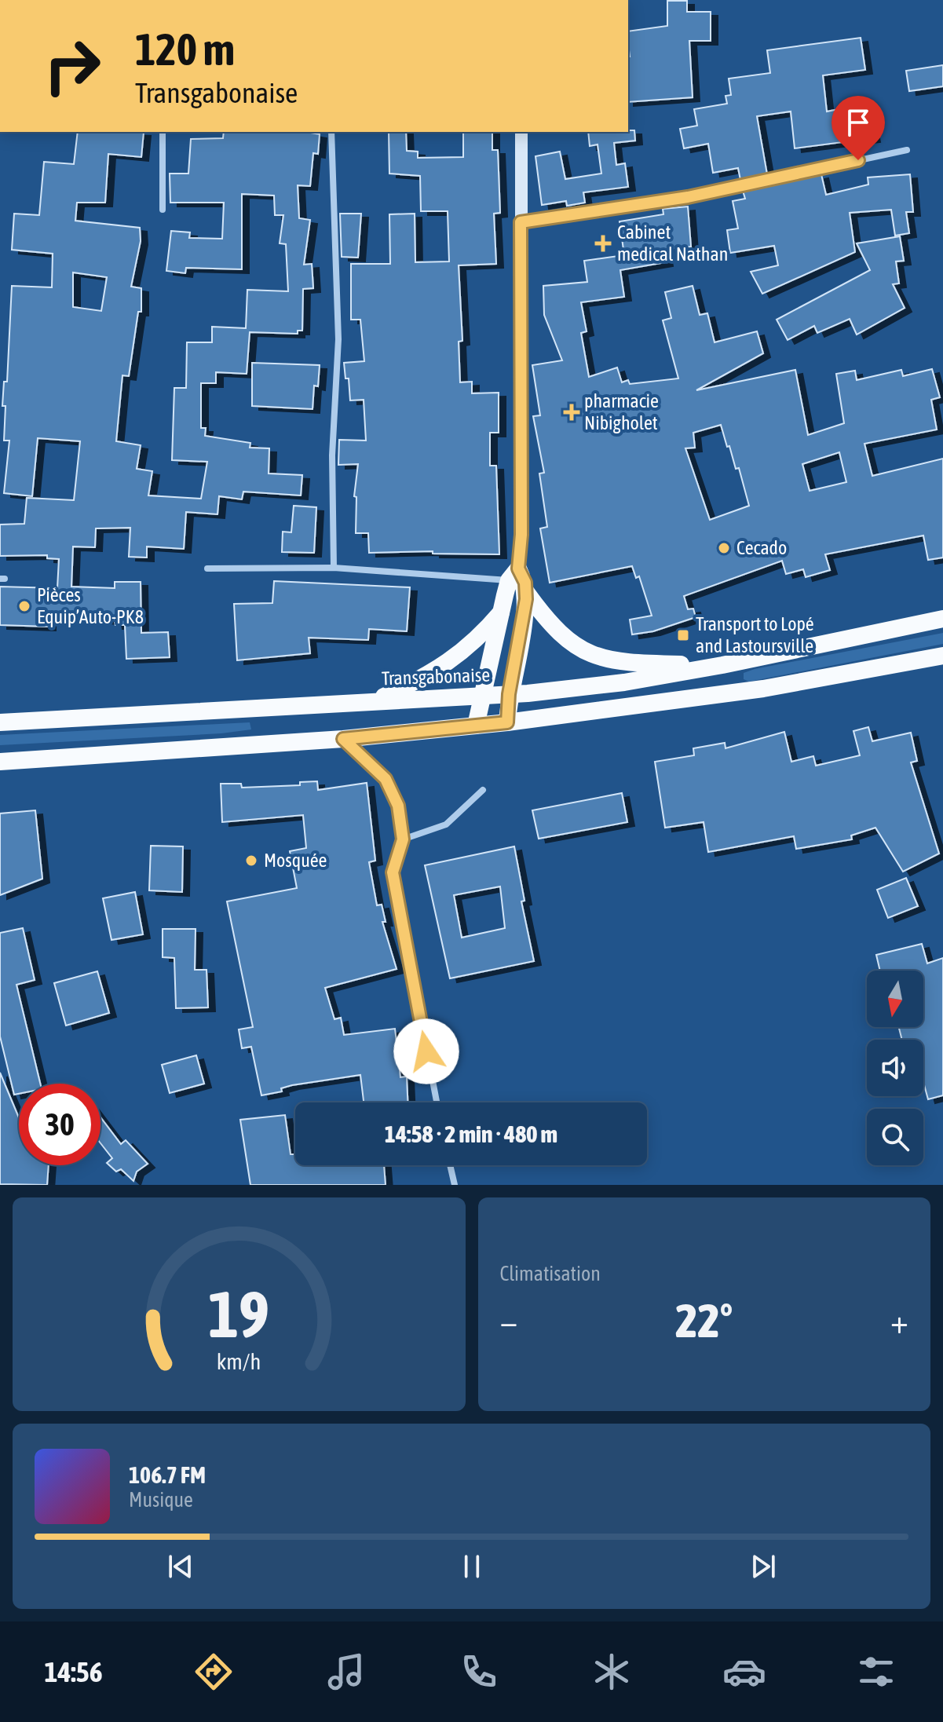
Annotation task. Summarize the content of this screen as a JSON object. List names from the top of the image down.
{
  "streets": {
    "highway": ["Transgabonaise"]
  },
  "places": {
    "health": ["Cabinet medical Nathan", "pharmacie Nibigholet"],
    "other": ["Cecado", "Pièces Equip’Auto-PK8", "Mosquée"],
    "transit": ["Transport to Lopé and Lastoursville"]
  },
  "north": "bottom",
  "page": {
    "turn": ["120 m", "Transgabonaise"],
    "limit": "30",
    "trip": "14:58 · 2 min · 480 m",
    "tile": "Climatisation",
    "heat": ["−", "22°", "+"],
    "song": ["106.7 FM", "Musique"],
    "tabs": "14:56",
    "gauge": ["19", "km/h"]
  }
}
